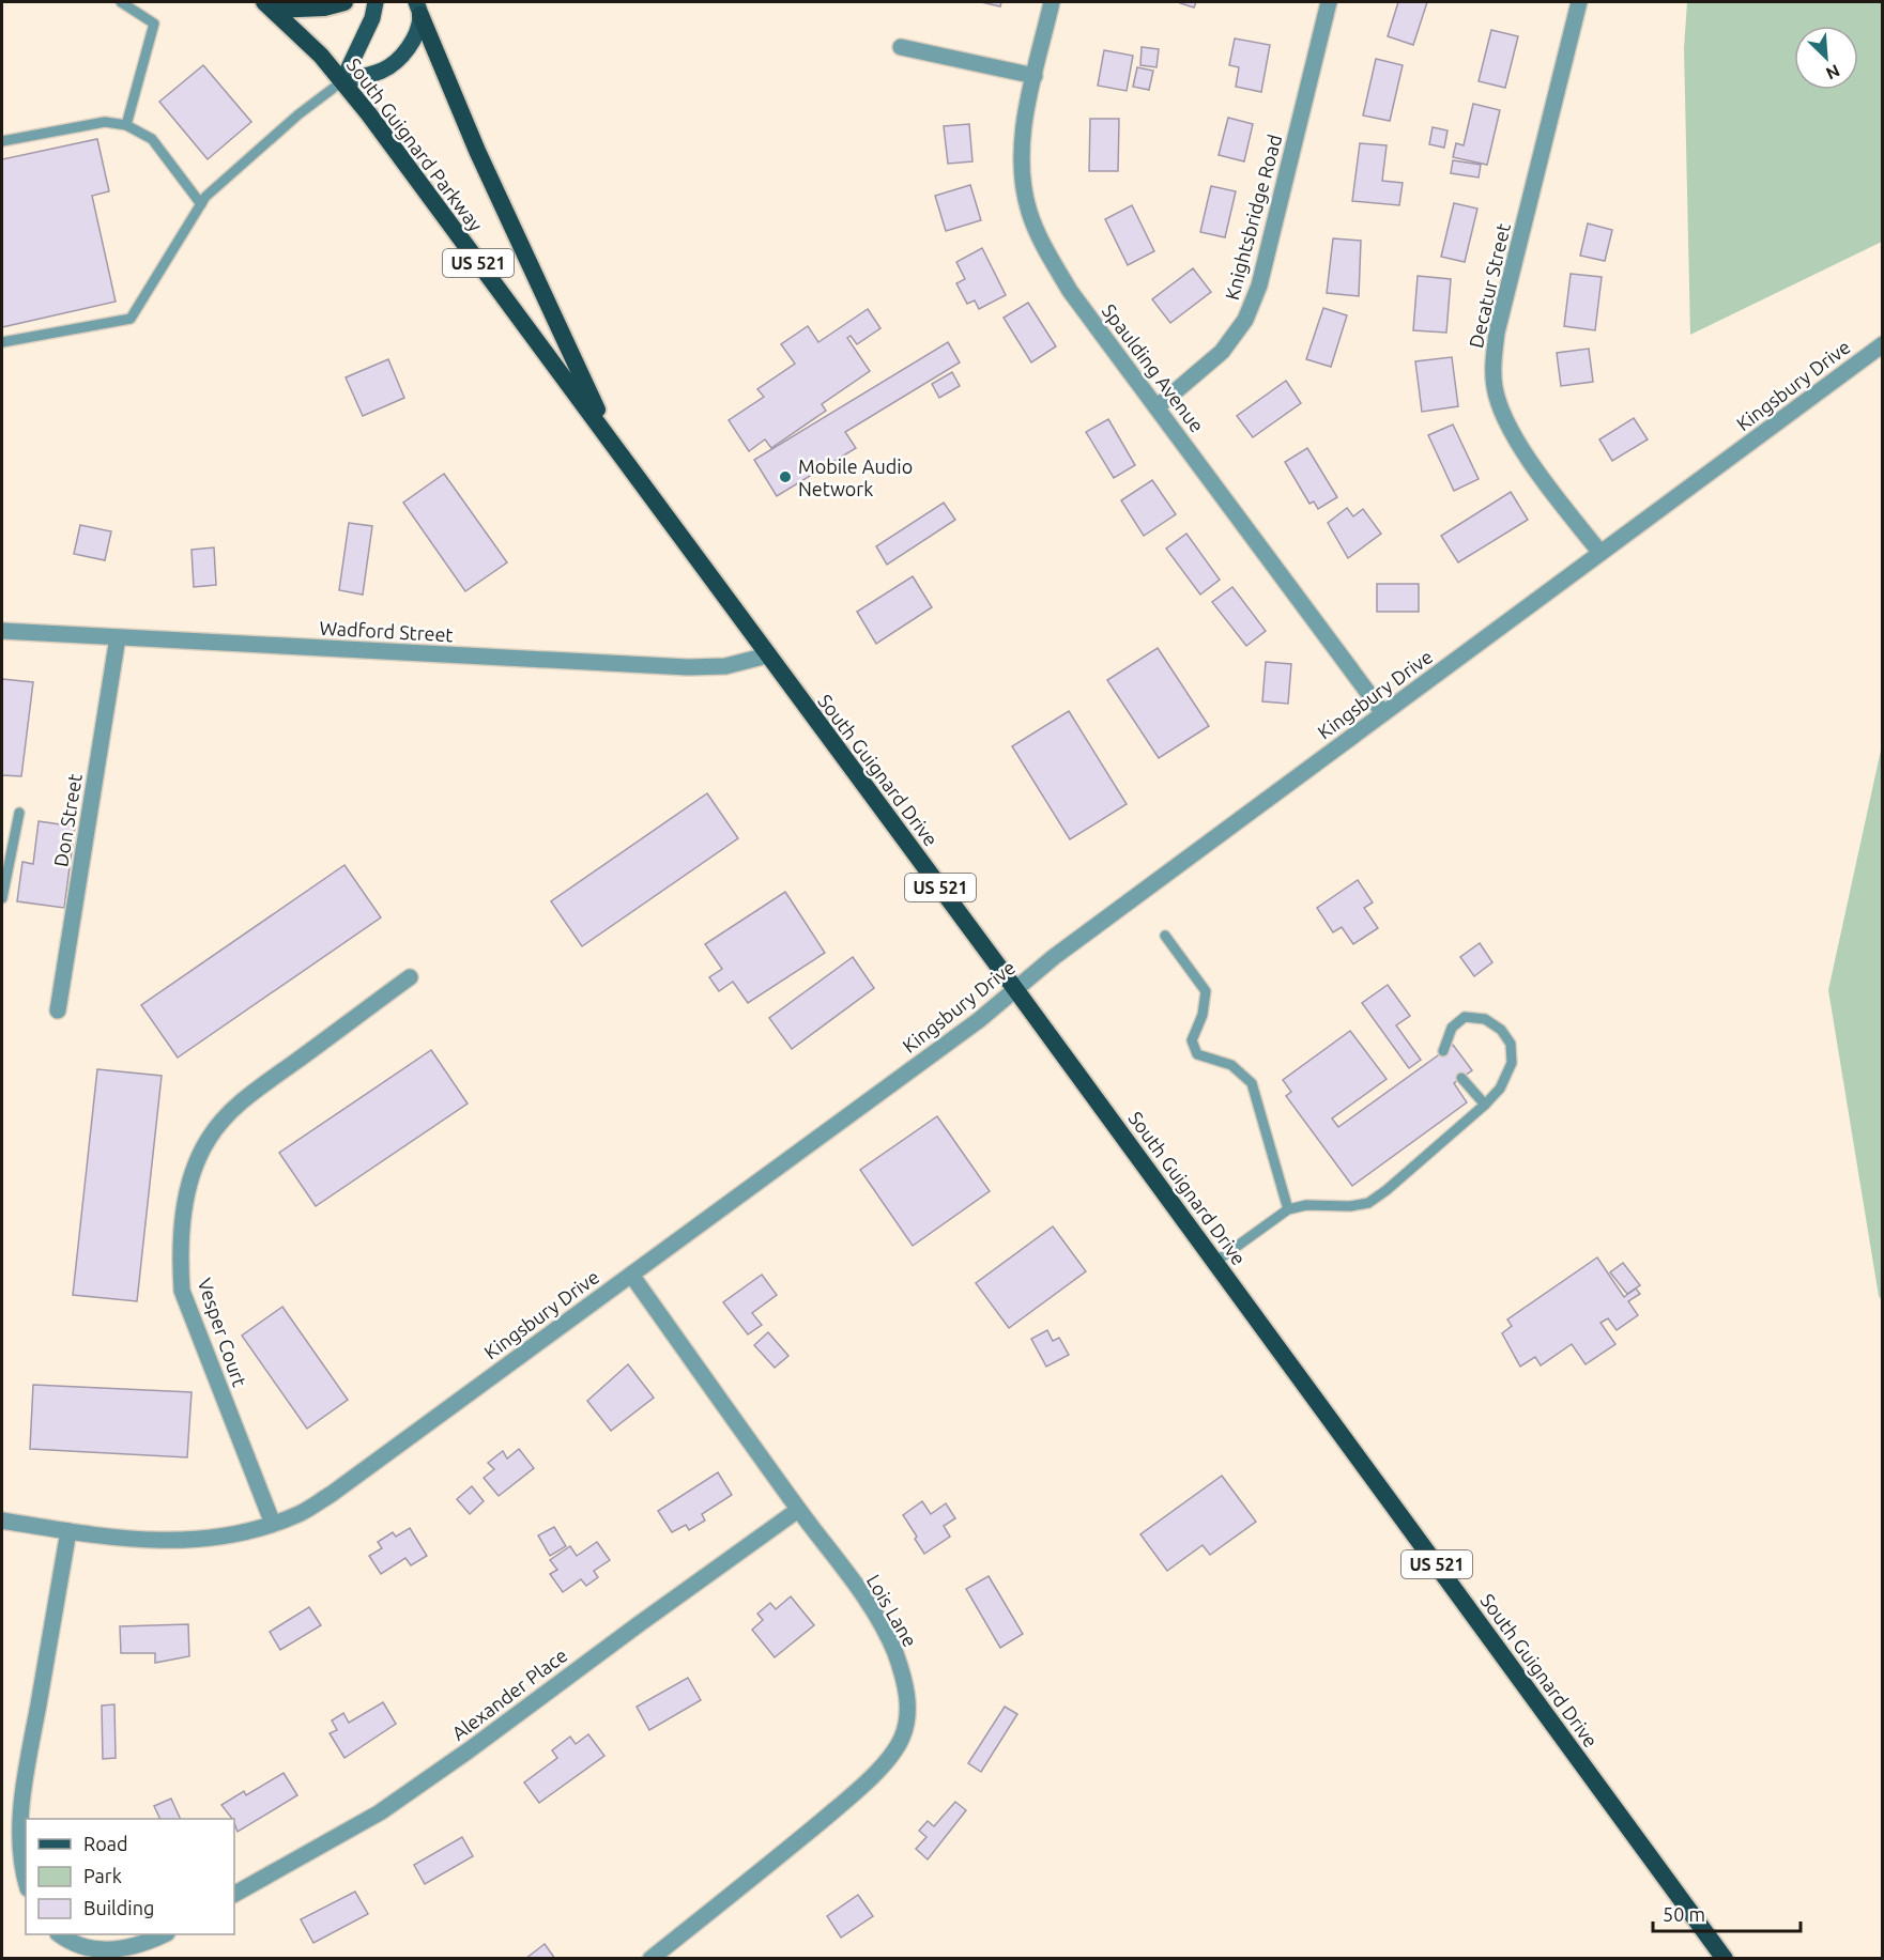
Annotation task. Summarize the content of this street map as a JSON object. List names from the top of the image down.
{
  "streets": {
    "highway": ["South Guignard Parkway", "US 521", "South Guignard Drive"],
    "street": [
      "Knightsbridge Road",
      "Decatur Street",
      "Spaulding Avenue",
      "Kingsbury Drive",
      "Wadford Street",
      "Don Street",
      "Vesper Court",
      "Lois Lane",
      "Alexander Place"
    ]
  },
  "crossings": [
    ["South Guignard Parkway", "South Guignard Drive"],
    ["Knightsbridge Road", "Spaulding Avenue"],
    ["Decatur Street", "Kingsbury Drive"],
    ["Spaulding Avenue", "Kingsbury Drive"],
    ["Kingsbury Drive", "South Guignard Drive"],
    ["Kingsbury Drive", "Vesper Court"],
    ["Kingsbury Drive", "Lois Lane"],
    ["Wadford Street", "South Guignard Drive"],
    ["Wadford Street", "Don Street"],
    ["Lois Lane", "Alexander Place"]
  ],
  "places": ["Mobile Audio Network"],
  "legend": ["Road", "Park", "Building"],
  "scale_bar": "50 m",
  "north": "bottom right"
}
